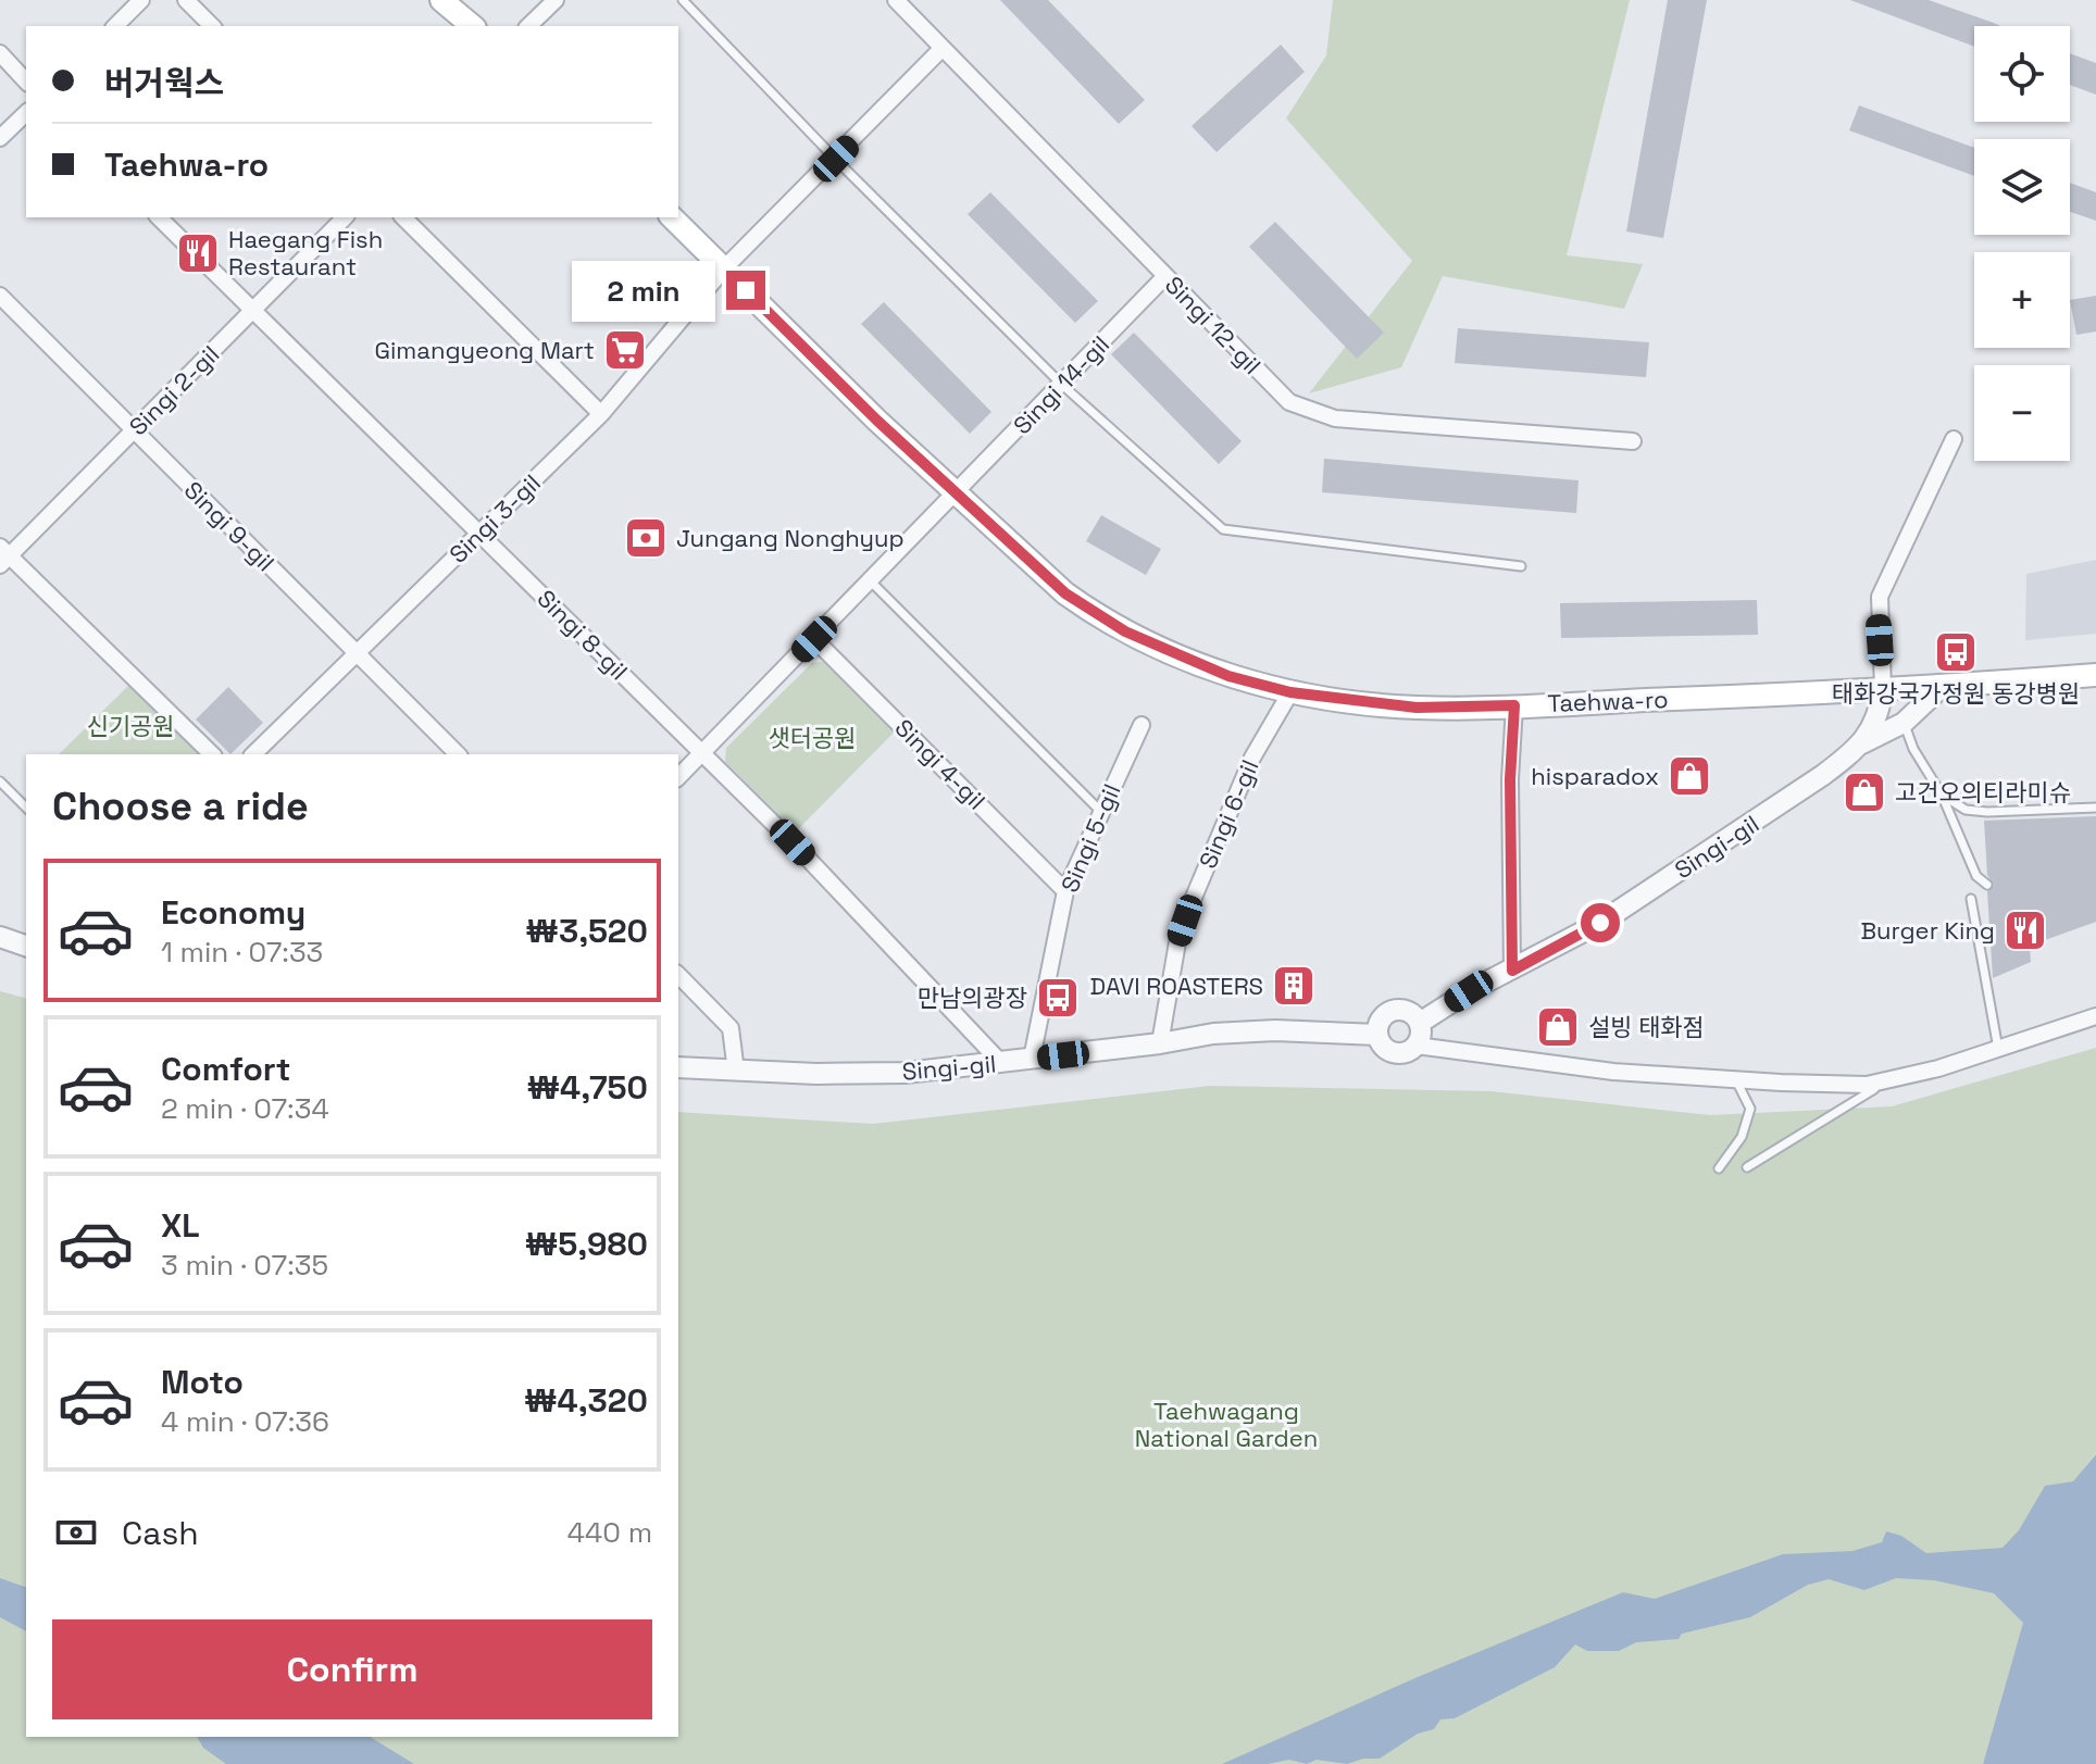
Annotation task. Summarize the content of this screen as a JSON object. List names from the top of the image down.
{
  "streets": {
    "main road": ["Taehwa-ro"],
    "street": [
      "Singi 12-gil",
      "Singi 14-gil",
      "Singi 2-gil",
      "Singi 3-gil",
      "Singi 9-gil",
      "Singi 8-gil",
      "Singi 4-gil",
      "Singi 6-gil",
      "Singi 5-gil",
      "Singi-gil"
    ]
  },
  "crossings": [
    ["Singi 12-gil", "Singi 14-gil"],
    ["Singi 12-gil", "Singi 3-gil"],
    ["Singi 14-gil", "Taehwa-ro"],
    ["Singi 2-gil", "Singi 9-gil"],
    ["Singi 2-gil", "Singi 8-gil"],
    ["Singi 3-gil", "Singi 9-gil"],
    ["Singi 3-gil", "Singi 8-gil"],
    ["Singi 3-gil", "Taehwa-ro"],
    ["Singi 8-gil", "Singi-gil"],
    ["Taehwa-ro", "Singi 6-gil"],
    ["Taehwa-ro", "Singi-gil"],
    ["Singi 4-gil", "Singi 5-gil"],
    ["Singi 6-gil", "Singi-gil"],
    ["Singi 5-gil", "Singi-gil"]
  ],
  "parks": ["신기공원", "샛터공원", "Taehwagang National Garden"],
  "places": {
    "restaurant": ["Haegang Fish Restaurant", "Burger King"],
    "supermarket": ["Gimangyeong Mart"],
    "bank": ["Jungang Nonghyup"],
    "bus stop": ["태화강국가정원 동강병원", "만남의광장"],
    "shop": ["hisparadox", "고건오의티라미슈", "설빙 태화점"],
    "building": ["DAVI ROASTERS"]
  },
  "page": {
    "map_buttons": ["+", "−"],
    "banner": ["버거웍스", "Taehwa-ro"],
    "bubble": "2 min",
    "heading": "Choose a ride",
    "list": [
      {
        "name": "Economy",
        "note": "1 min · 07:33",
        "value": "₩3,520"
      },
      {
        "name": "Comfort",
        "note": "2 min · 07:34",
        "value": "₩4,750"
      },
      {
        "name": "XL",
        "note": "3 min · 07:35",
        "value": "₩5,980"
      },
      {
        "name": "Moto",
        "note": "4 min · 07:36",
        "value": "₩4,320"
      }
    ],
    "pay": ["Cash", "440 m"],
    "buttons": "Confirm"
  }
}
